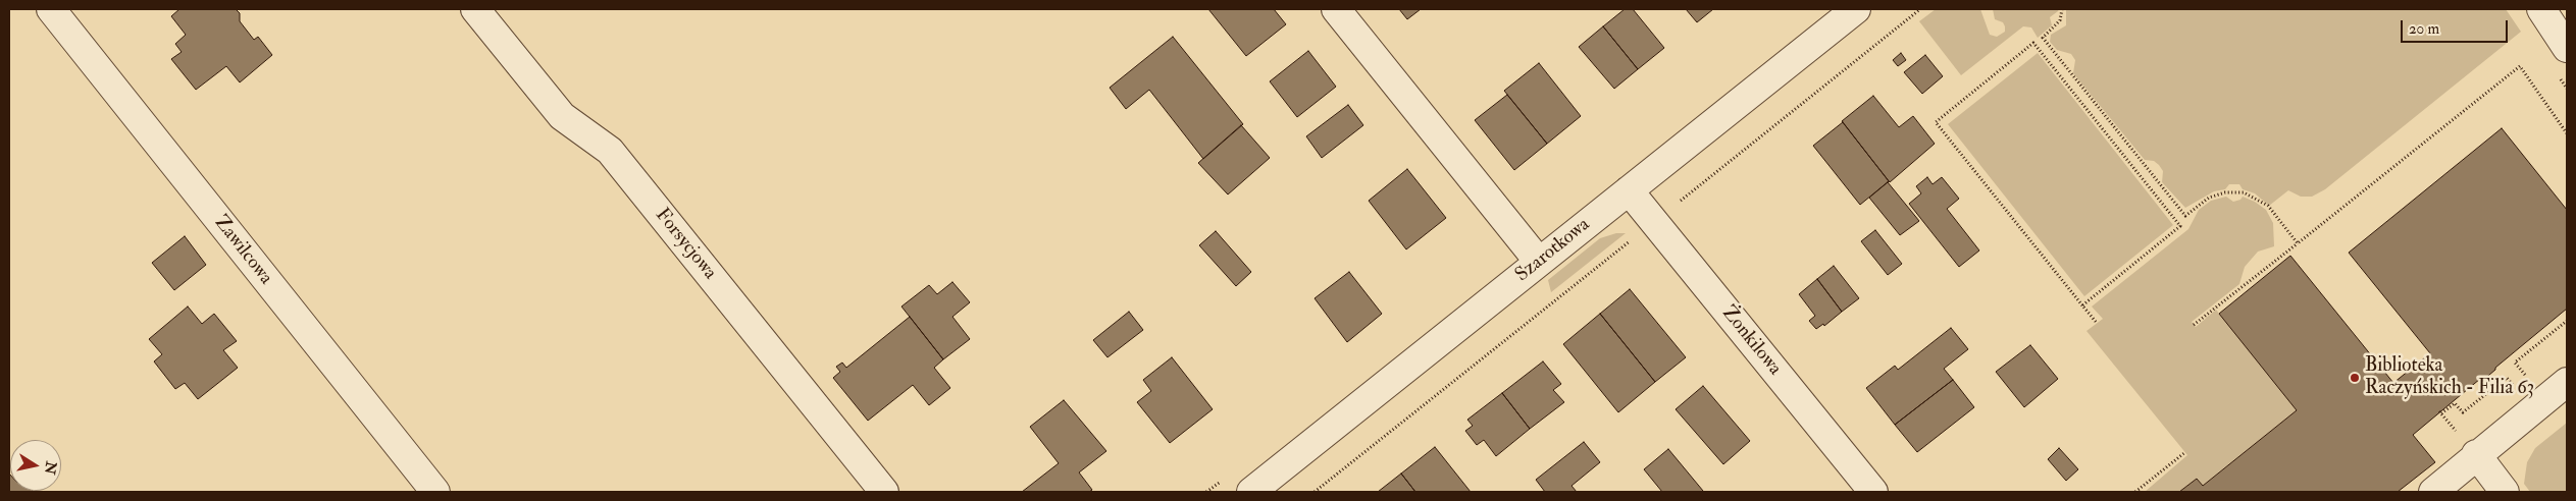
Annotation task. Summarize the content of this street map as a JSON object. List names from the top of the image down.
{
  "streets": {
    "street": [
      "Forsycjowa",
      "Zawilcowa",
      "Szarotkowa",
      "Żonkilowa"
    ]
  },
  "crossings": [
    ["Szarotkowa", "Żonkilowa"]
  ],
  "places": ["Biblioteka Raczyńskich - Filia 63"],
  "scale_bar": "20 m",
  "north": "right"
}
